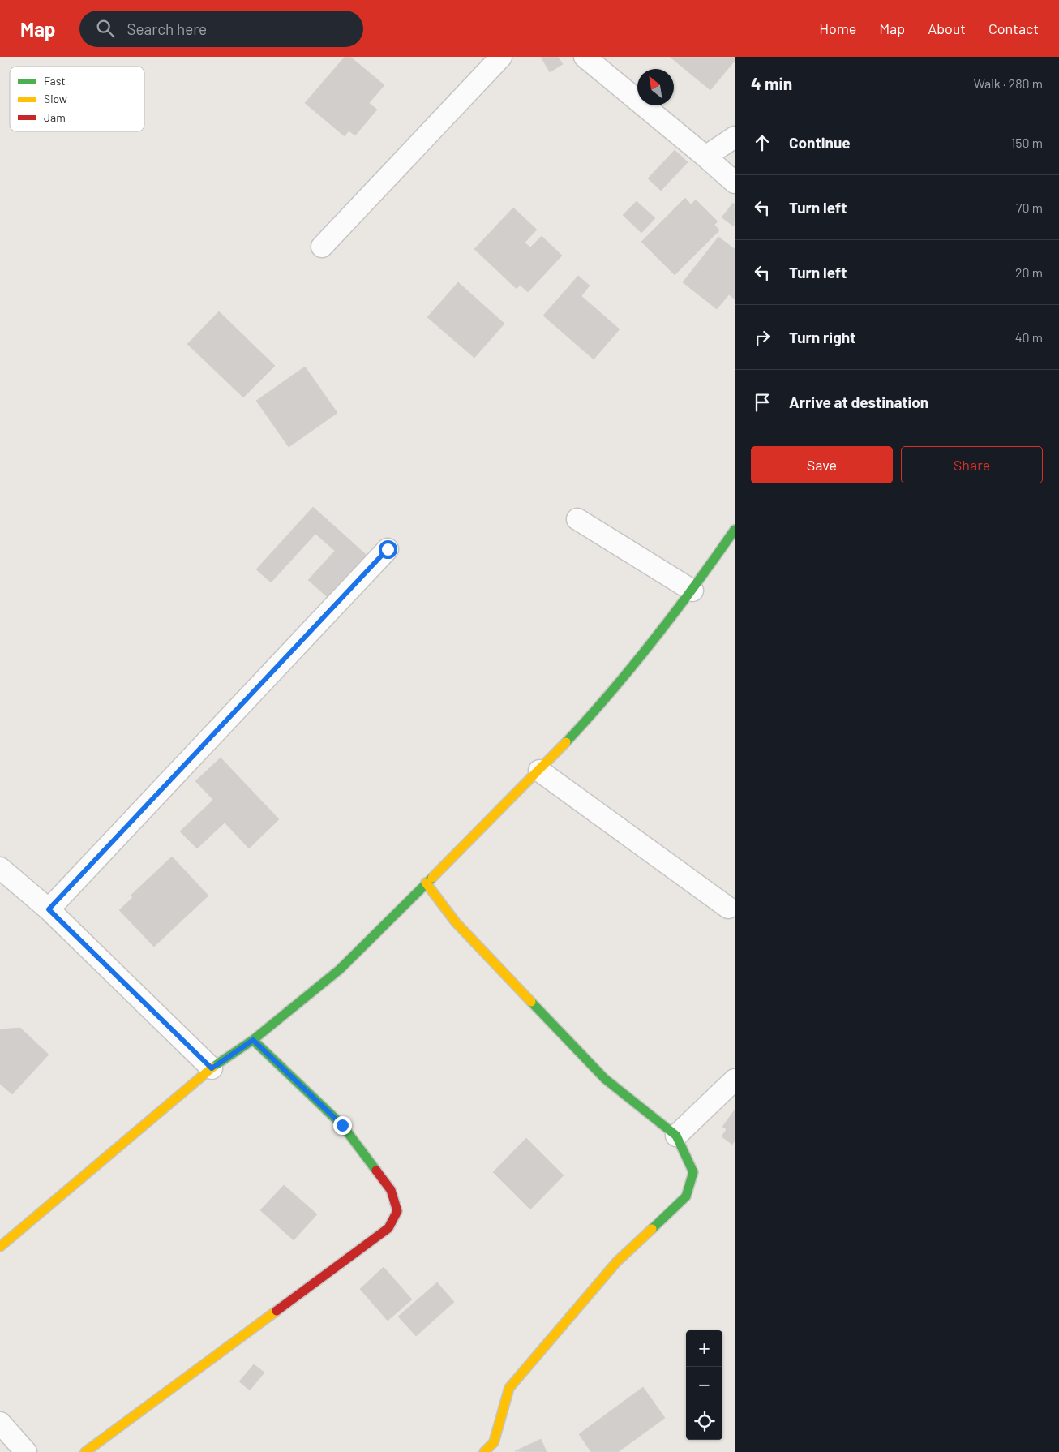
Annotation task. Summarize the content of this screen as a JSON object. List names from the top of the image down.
{
  "legend": ["Fast", "Slow", "Jam"],
  "north": "top left",
  "page": {
    "header": "Map",
    "search": "Search here",
    "nav": [
      "Home",
      "Map",
      "About",
      "Contact"
    ],
    "heading": ["4 min", "Walk · 280 m"],
    "list": [
      ["Continue", "150 m"],
      ["Turn left", "70 m"],
      ["Turn left", "20 m"],
      ["Turn right", "40 m"],
      "Arrive at destination"
    ],
    "buttons": ["Save", "Share"],
    "map_buttons": ["+", "−"]
  }
}
